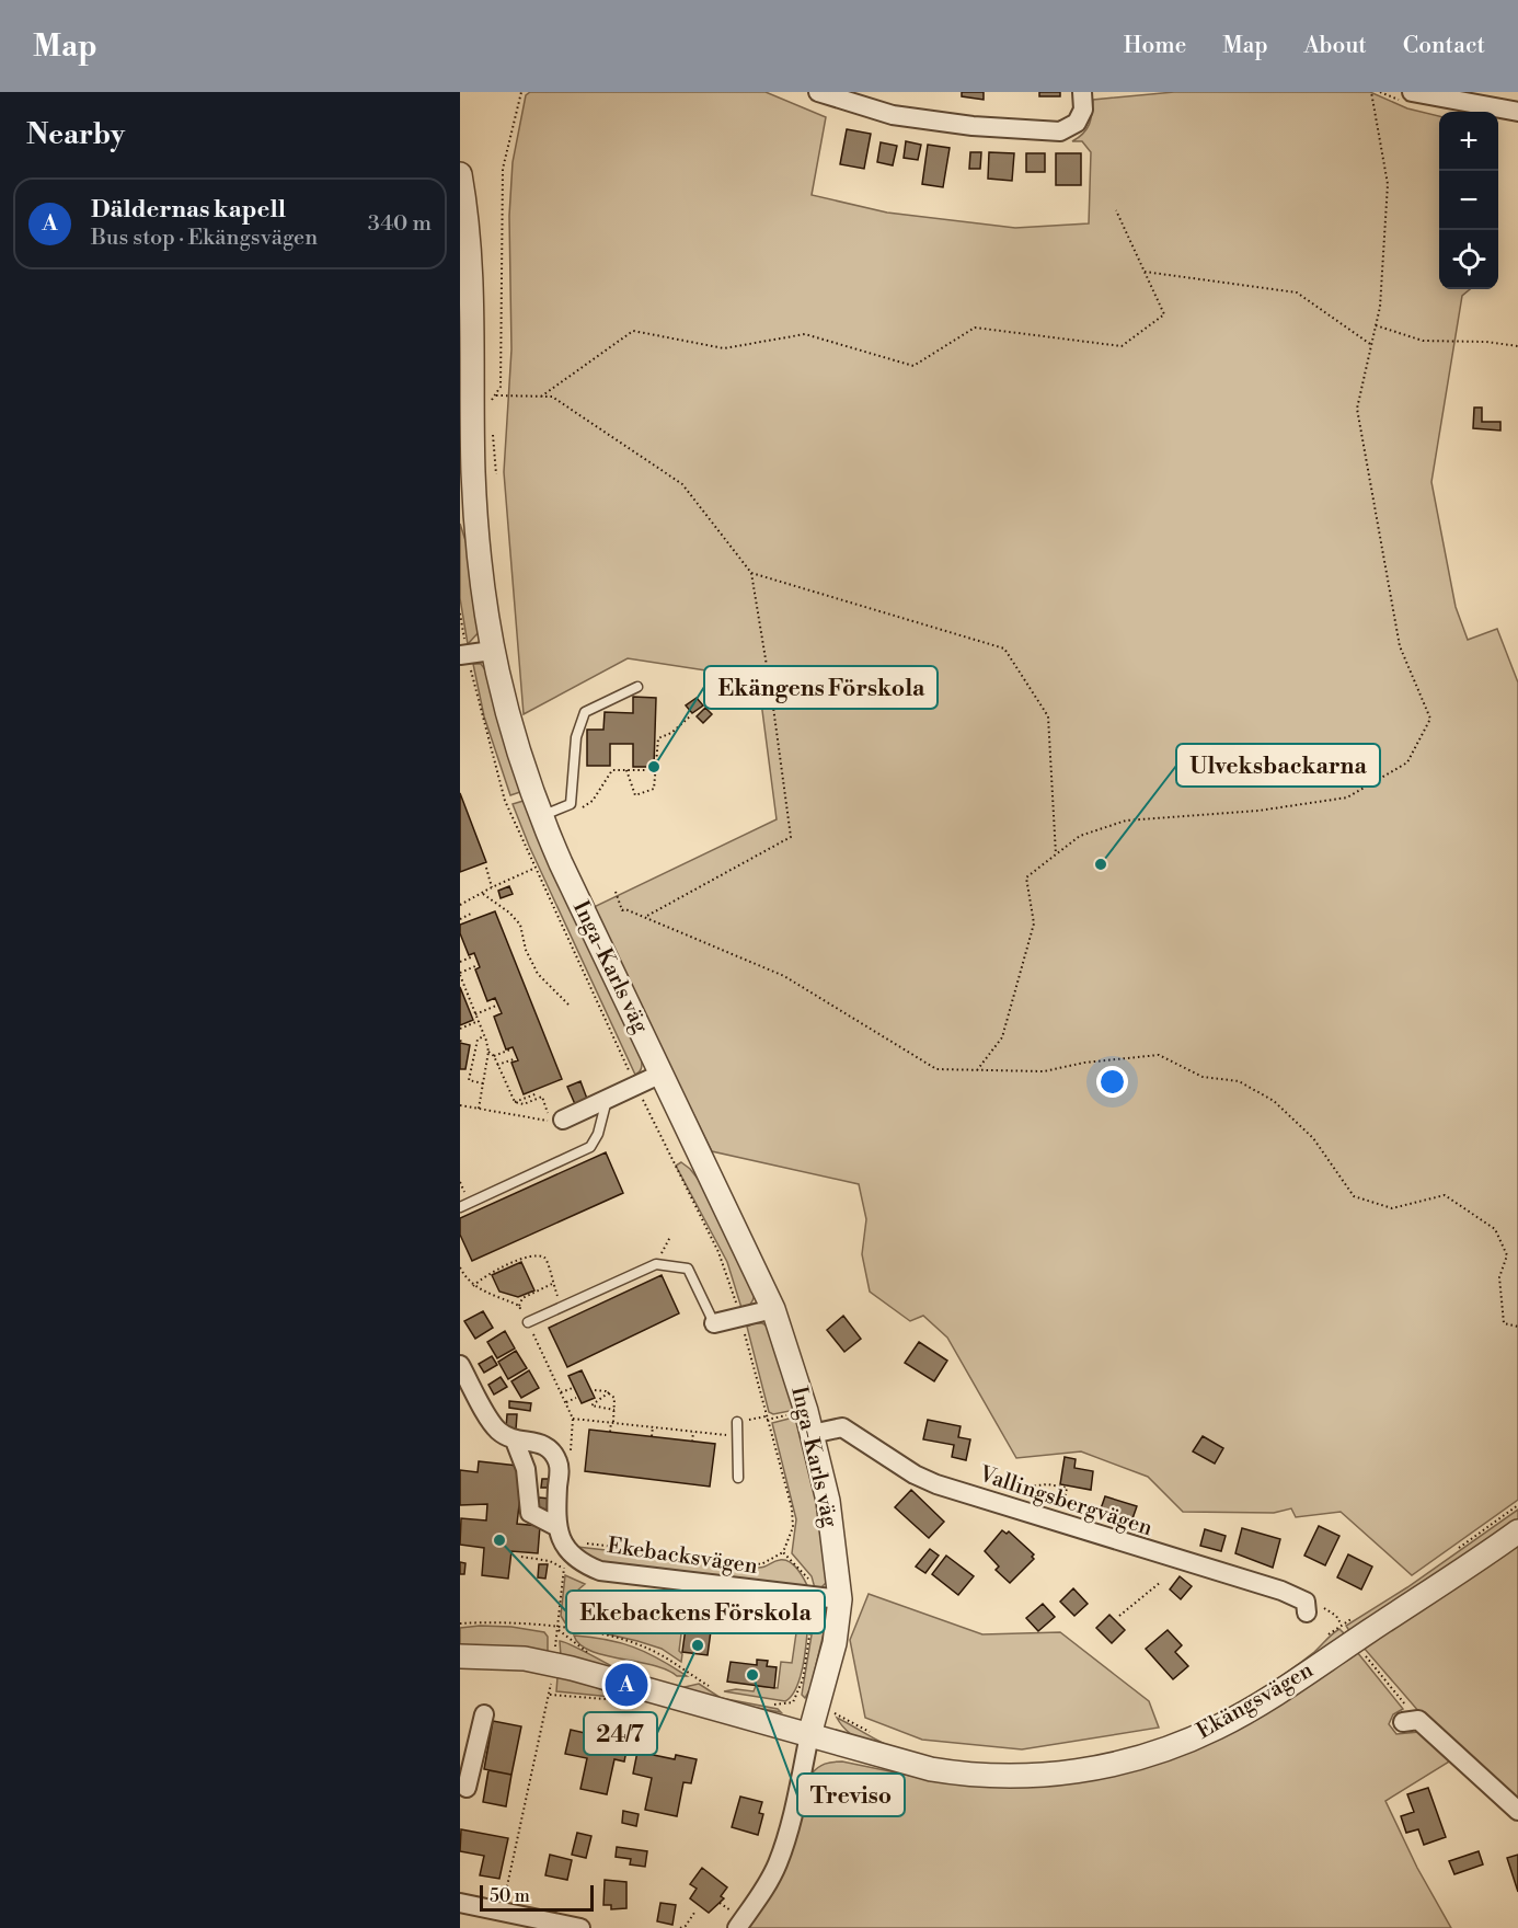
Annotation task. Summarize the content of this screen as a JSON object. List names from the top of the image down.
{
  "streets": {
    "street": [
      "Inga-Karls väg",
      "Vallingsbergvägen",
      "Ekebacksvägen",
      "Ekängsvägen"
    ]
  },
  "crossings": [
    ["Inga-Karls väg", "Vallingsbergvägen"],
    ["Inga-Karls väg", "Ekebacksvägen"],
    ["Inga-Karls väg", "Ekängsvägen"]
  ],
  "places": [
    "Ekängens Förskola",
    "Ulveksbackarna",
    "Ekebackens Förskola",
    "24/7",
    "Treviso"
  ],
  "scale_bar": "50 m",
  "page": {
    "header": "Map",
    "nav": [
      "Home",
      "Map",
      "About",
      "Contact"
    ],
    "heading": "Nearby",
    "map_buttons": ["+", "−"],
    "list": [
      {
        "mark": "A",
        "name": "Däldernas kapell",
        "note": "Bus stop · Ekängsvägen",
        "value": "340 m"
      }
    ],
    "pins": "A",
    "scale": "50 m"
  }
}
